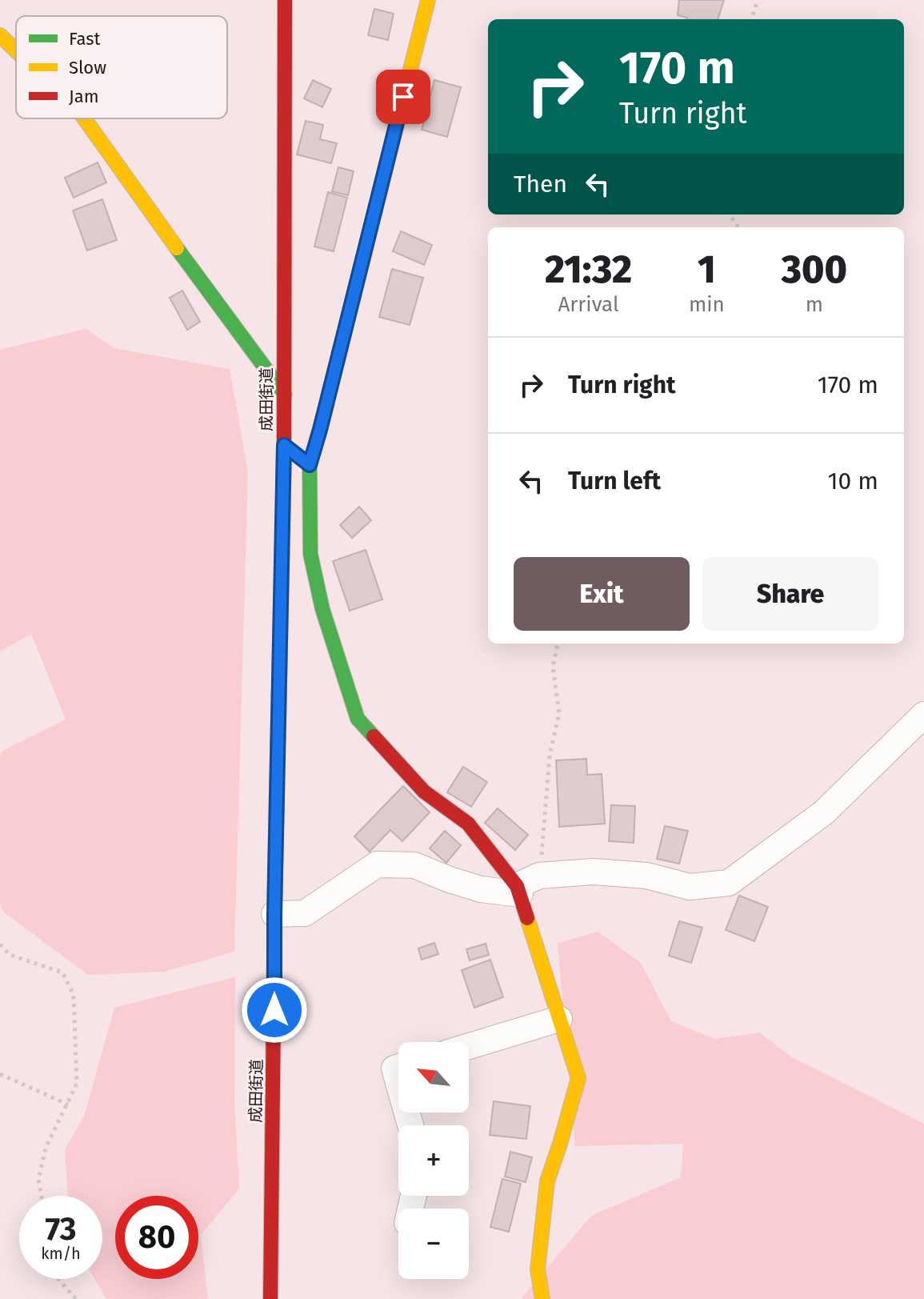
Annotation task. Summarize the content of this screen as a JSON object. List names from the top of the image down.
{
  "streets": {
    "main road": ["成田街道"]
  },
  "legend": ["Fast", "Slow", "Jam"],
  "north": "top left",
  "page": {
    "turn": ["170 m", "Turn right"],
    "then": "Then",
    "eta": [
      "21:32",
      "Arrival",
      "1",
      "min",
      "300",
      "m"
    ],
    "list": [
      {
        "name": "Turn right",
        "value": "170 m"
      },
      {
        "name": "Turn left",
        "value": "10 m"
      }
    ],
    "buttons": ["Exit", "Share"],
    "map_buttons": ["+", "−"],
    "speed": "73 km/h",
    "limit": "80"
  }
}
